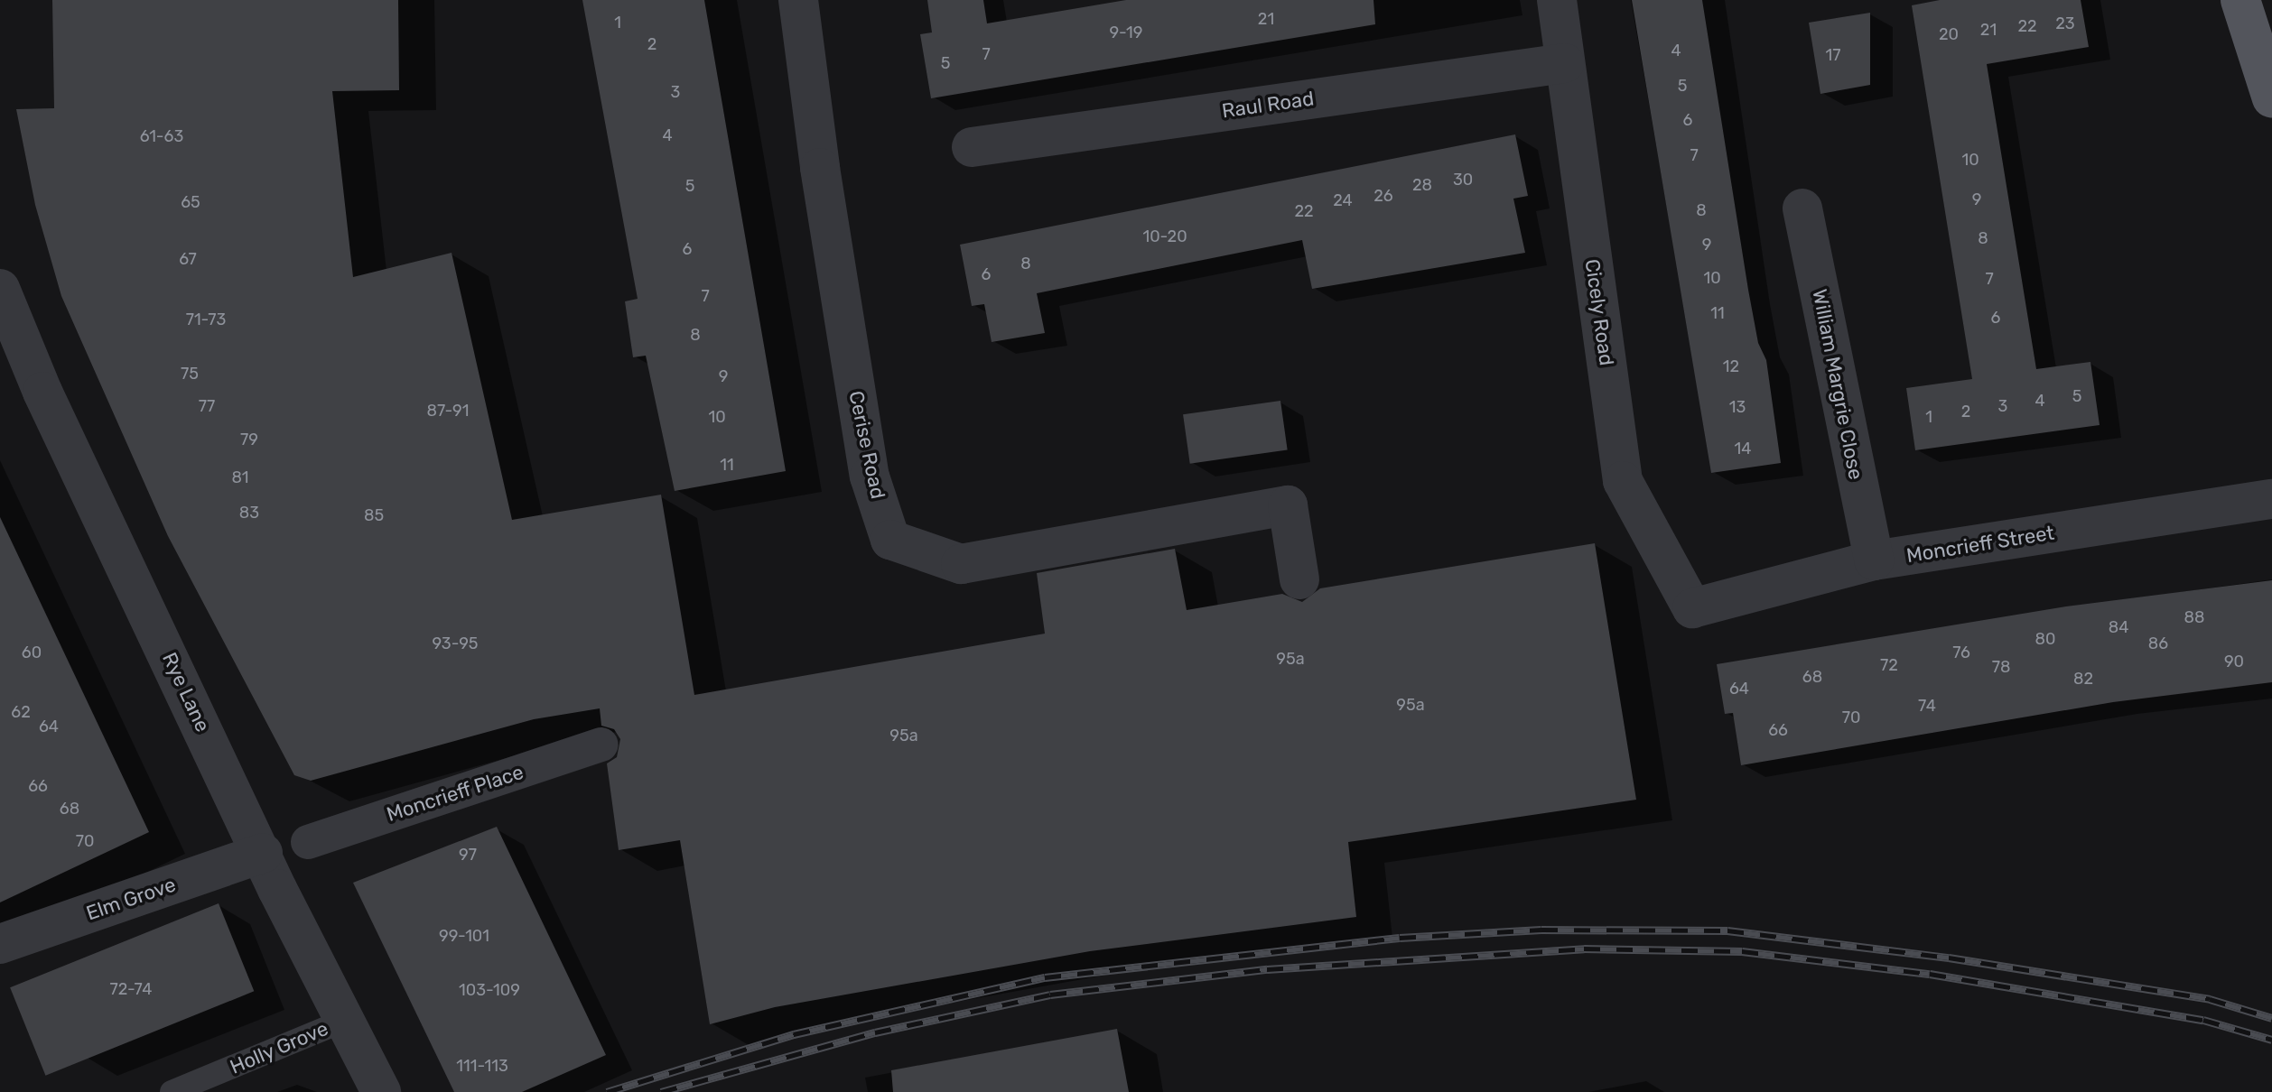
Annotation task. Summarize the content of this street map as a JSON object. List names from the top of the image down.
{
  "streets": {
    "street": [
      "Raul Road",
      "Cicely Road",
      "William Margrie Close",
      "Cerise Road",
      "Moncrieff Street",
      "Rye Lane",
      "Moncrieff Place",
      "Elm Grove"
    ],
    "lane": ["Holly Grove"]
  },
  "crossings": [
    ["Raul Road", "Cicely Road"],
    ["Cicely Road", "Moncrieff Street"],
    ["William Margrie Close", "Moncrieff Street"],
    ["Rye Lane", "Elm Grove"],
    ["Rye Lane", "Holly Grove"]
  ],
  "house_numbers": [
    "21",
    "1",
    "23",
    "22",
    "21",
    "9-19",
    "20",
    "2",
    "4",
    "7",
    "17",
    "5",
    "5",
    "3",
    "6",
    "4",
    "61-63",
    "7",
    "10",
    "30",
    "28",
    "5",
    "26",
    "9",
    "24",
    "65",
    "8",
    "22",
    "10-20",
    "8",
    "9",
    "6",
    "67",
    "8",
    "6",
    "10",
    "7",
    "7",
    "11",
    "6",
    "71-73",
    "8",
    "12",
    "75",
    "9",
    "5",
    "4",
    "77",
    "3",
    "13",
    "87-91",
    "2",
    "10",
    "1",
    "79",
    "14",
    "11",
    "81",
    "83",
    "85",
    "88",
    "84",
    "80",
    "93-95",
    "86",
    "60",
    "76",
    "95a",
    "90",
    "72",
    "78",
    "68",
    "82",
    "64",
    "95a",
    "74",
    "62",
    "70",
    "64",
    "66",
    "95a",
    "66",
    "68",
    "70",
    "97",
    "99-101",
    "72-74",
    "103-109",
    "111-113"
  ]
}
